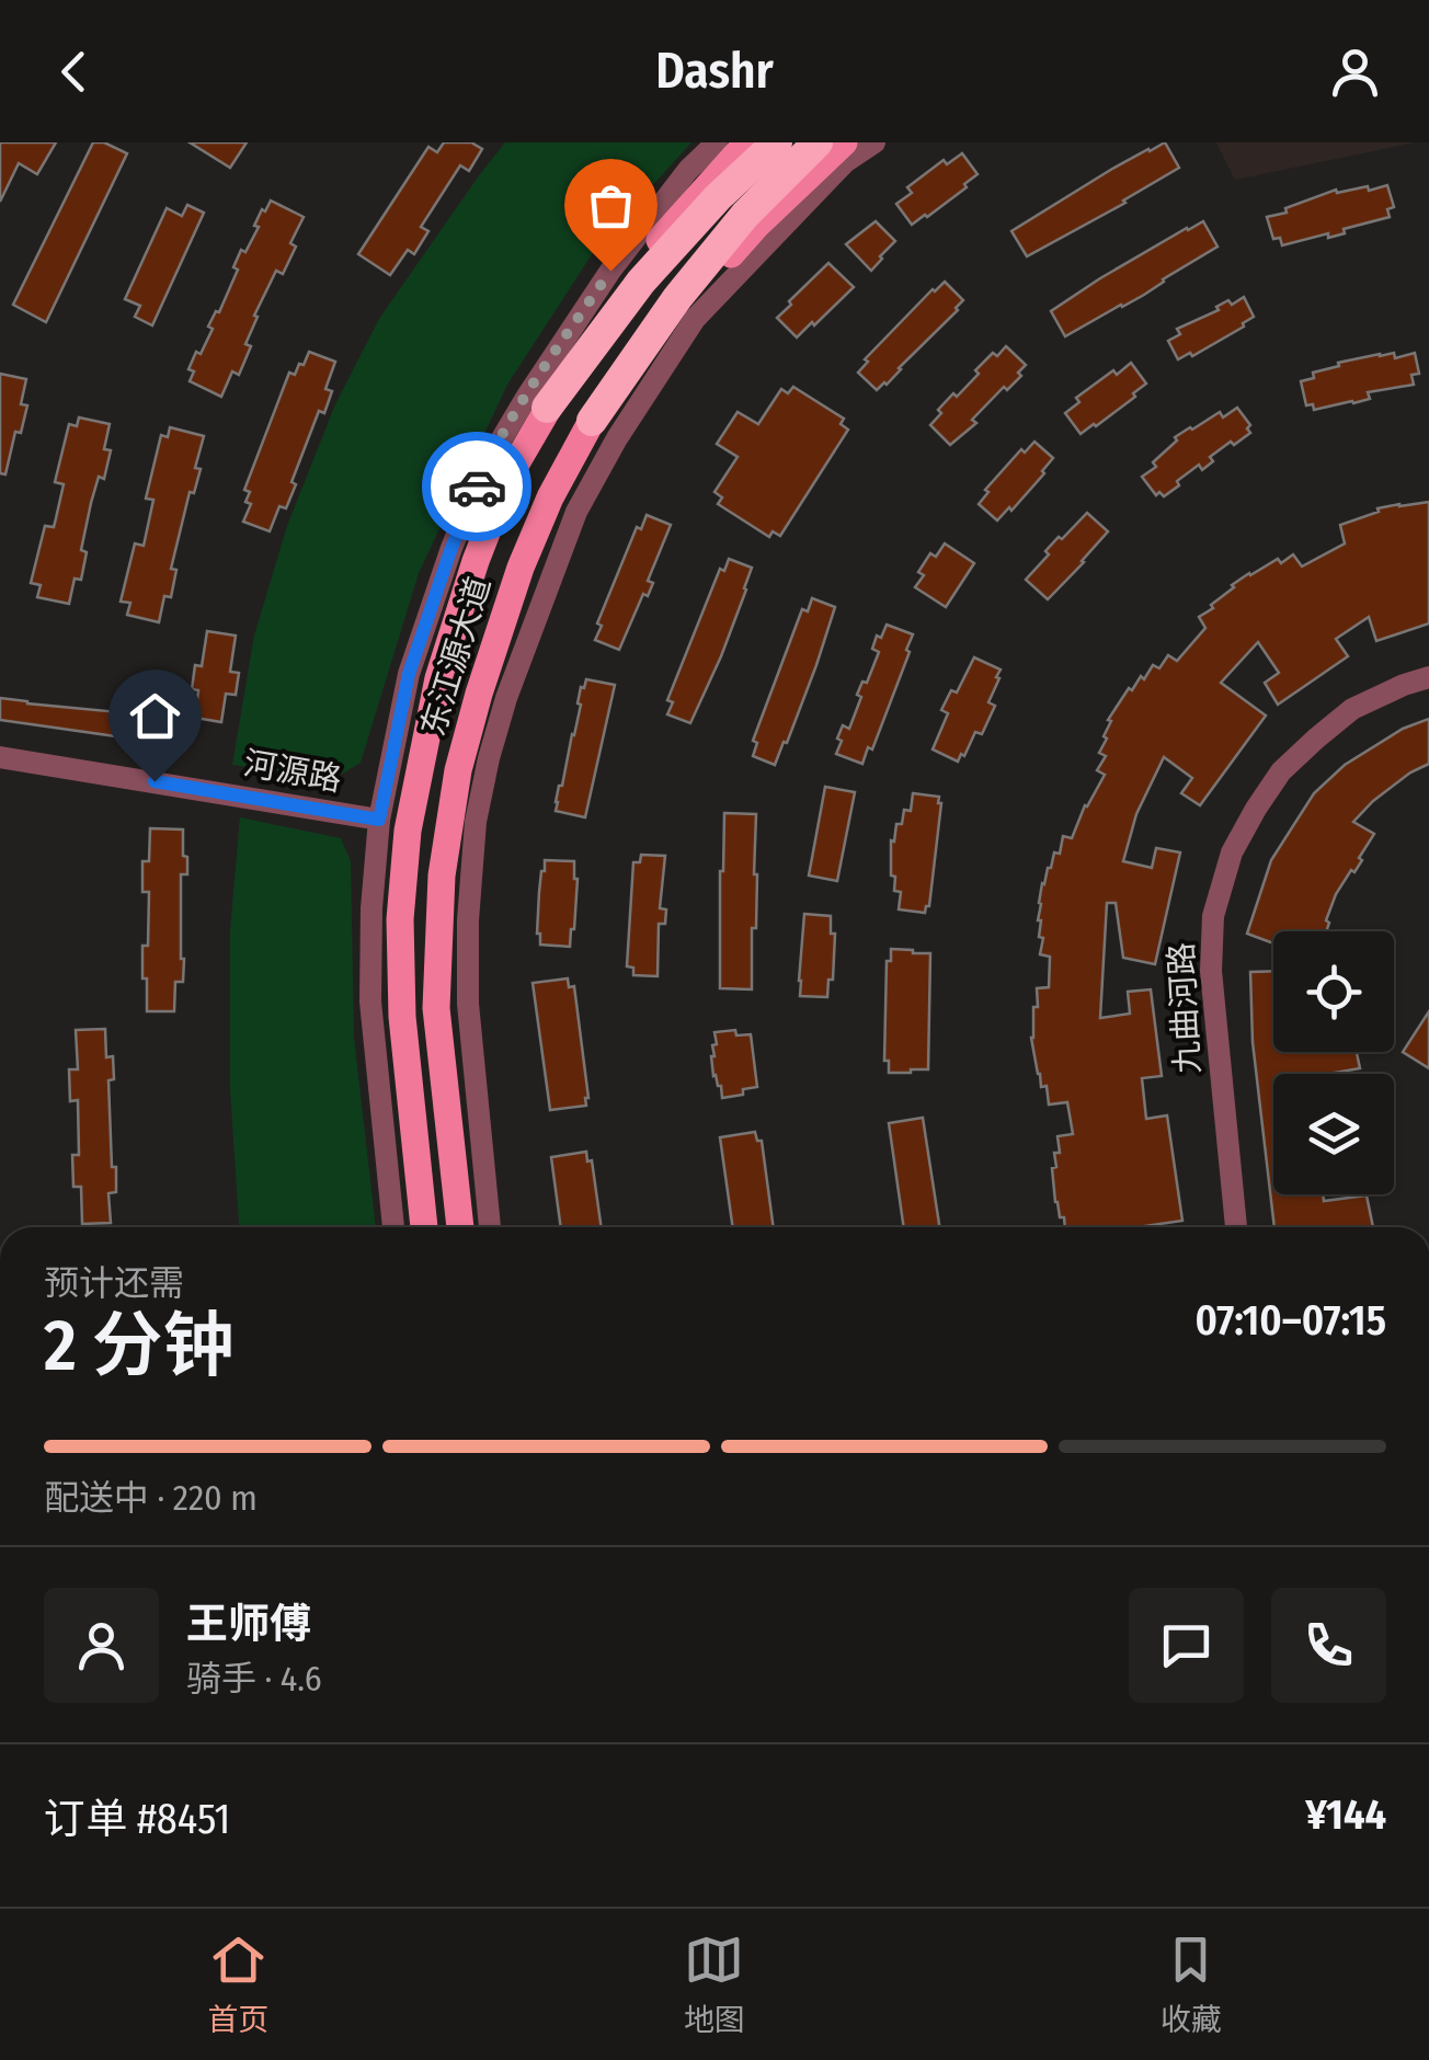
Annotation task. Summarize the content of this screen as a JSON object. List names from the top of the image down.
{
  "streets": {
    "main road": ["东江源大道"],
    "street": ["河源路", "九曲河路"]
  },
  "page": {
    "header": "Dashr",
    "heading": ["2 分钟", "预计还需", "07:10–07:15"],
    "panel": [
      "王师傅",
      "骑手 · 4.6",
      "订单 #8451",
      "¥144"
    ],
    "bar": "配送中 · 220 m",
    "tabs": ["首页", "地图", "收藏"]
  }
}
